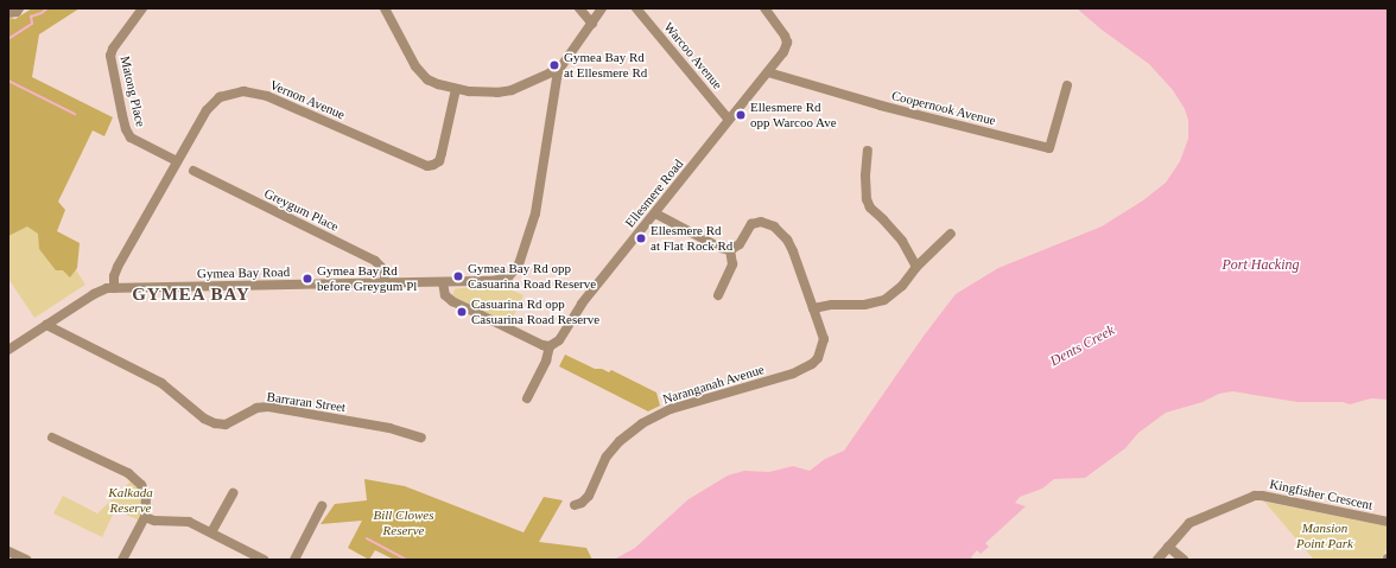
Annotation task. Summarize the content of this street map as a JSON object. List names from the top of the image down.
{
  "streets": {
    "street": [
      "Warcoo Avenue",
      "Matong Place",
      "Vernon Avenue",
      "Coopernook Avenue",
      "Ellesmere Road",
      "Greygum Place",
      "Gymea Bay Road",
      "Naranganah Avenue",
      "Barraran Street",
      "Kingfisher Crescent"
    ]
  },
  "crossings": [
    ["Warcoo Avenue", "Ellesmere Road"],
    ["Matong Place", "Vernon Avenue"],
    ["Vernon Avenue", "Gymea Bay Road"],
    ["Coopernook Avenue", "Ellesmere Road"],
    ["Greygum Place", "Gymea Bay Road"],
    ["Gymea Bay Road", "Barraran Street"]
  ],
  "districts": ["GYMEA BAY"],
  "water": ["Port Hacking", "Dents Creek"],
  "parks": ["Kalkada Reserve", "Bill Clowes Reserve", "Mansion Point Park"],
  "places": [
    "Gymea Bay Rd at Ellesmere Rd",
    "Ellesmere Rd opp Warcoo Ave",
    "Ellesmere Rd at Flat Rock Rd",
    "Gymea Bay Rd opp Casuarina Road Reserve",
    "Gymea Bay Rd before Greygum Pl",
    "Casuarina Rd opp Casuarina Road Reserve"
  ]
}
